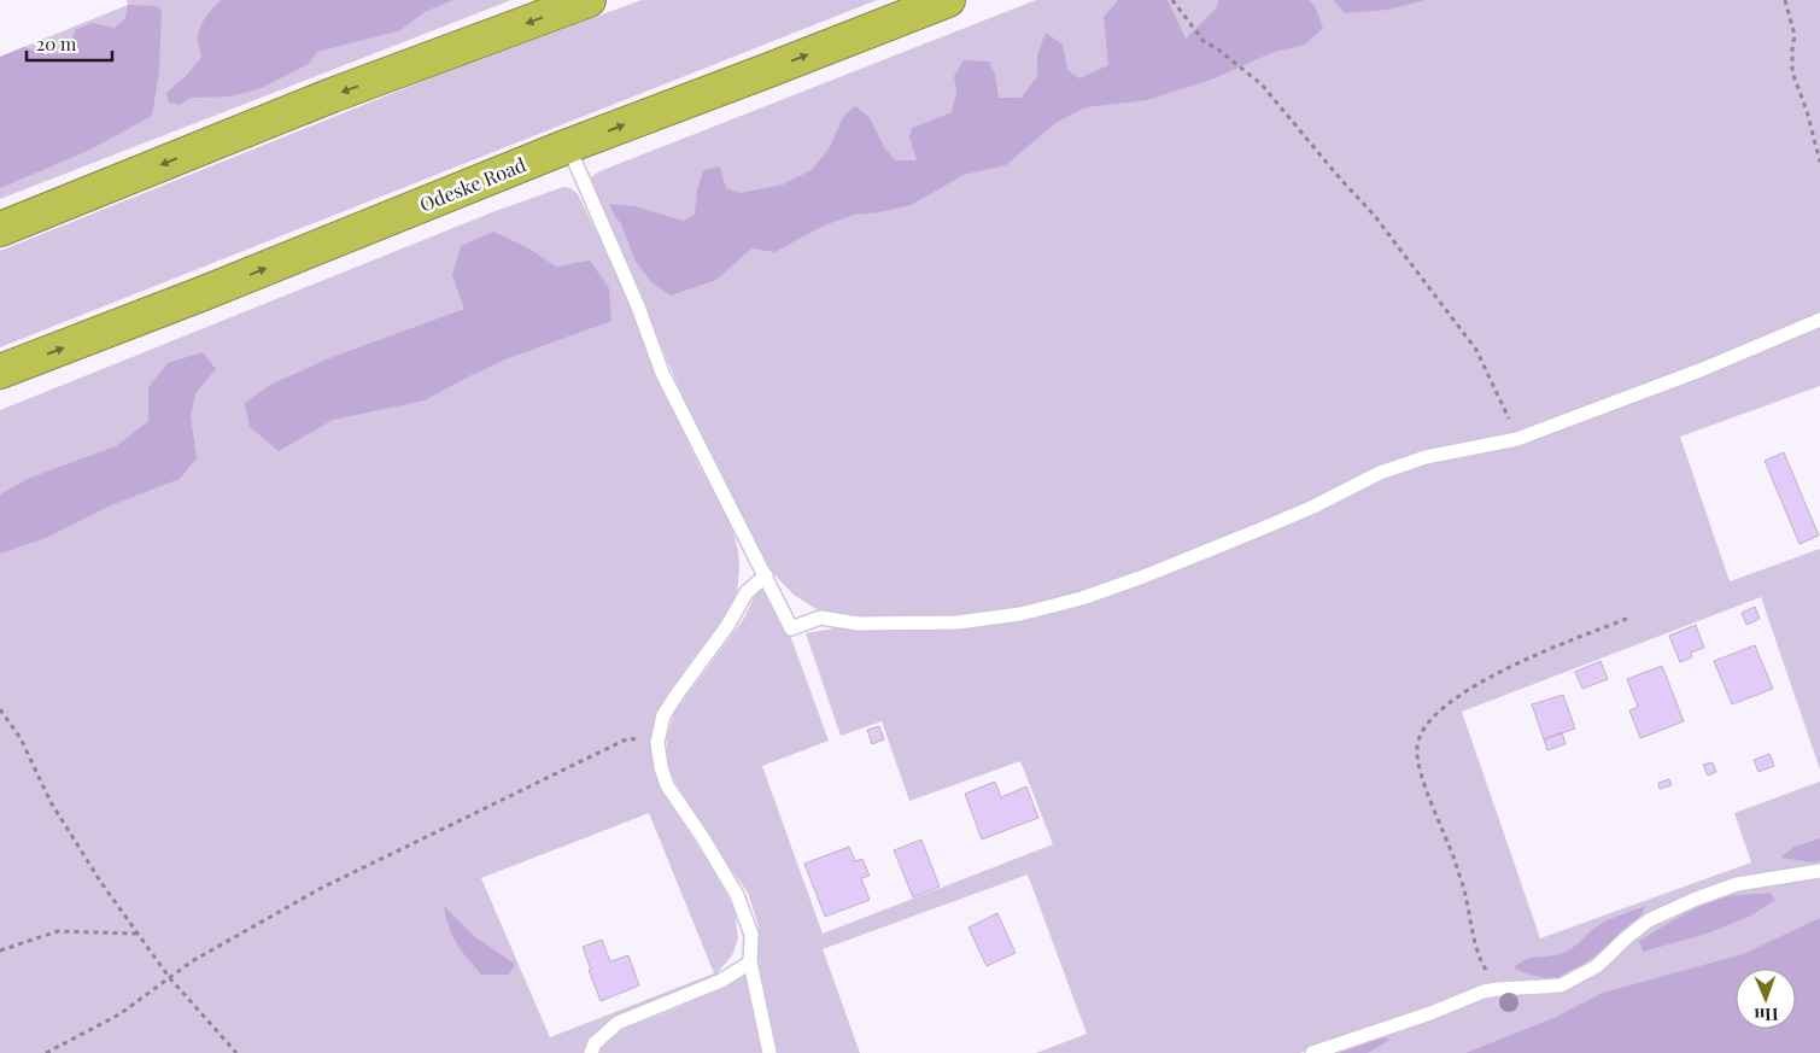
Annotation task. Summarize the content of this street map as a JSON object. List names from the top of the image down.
{
  "streets": {
    "highway": ["Odeske Road"]
  },
  "scale_bar": "20 m",
  "north": "bottom"
}
